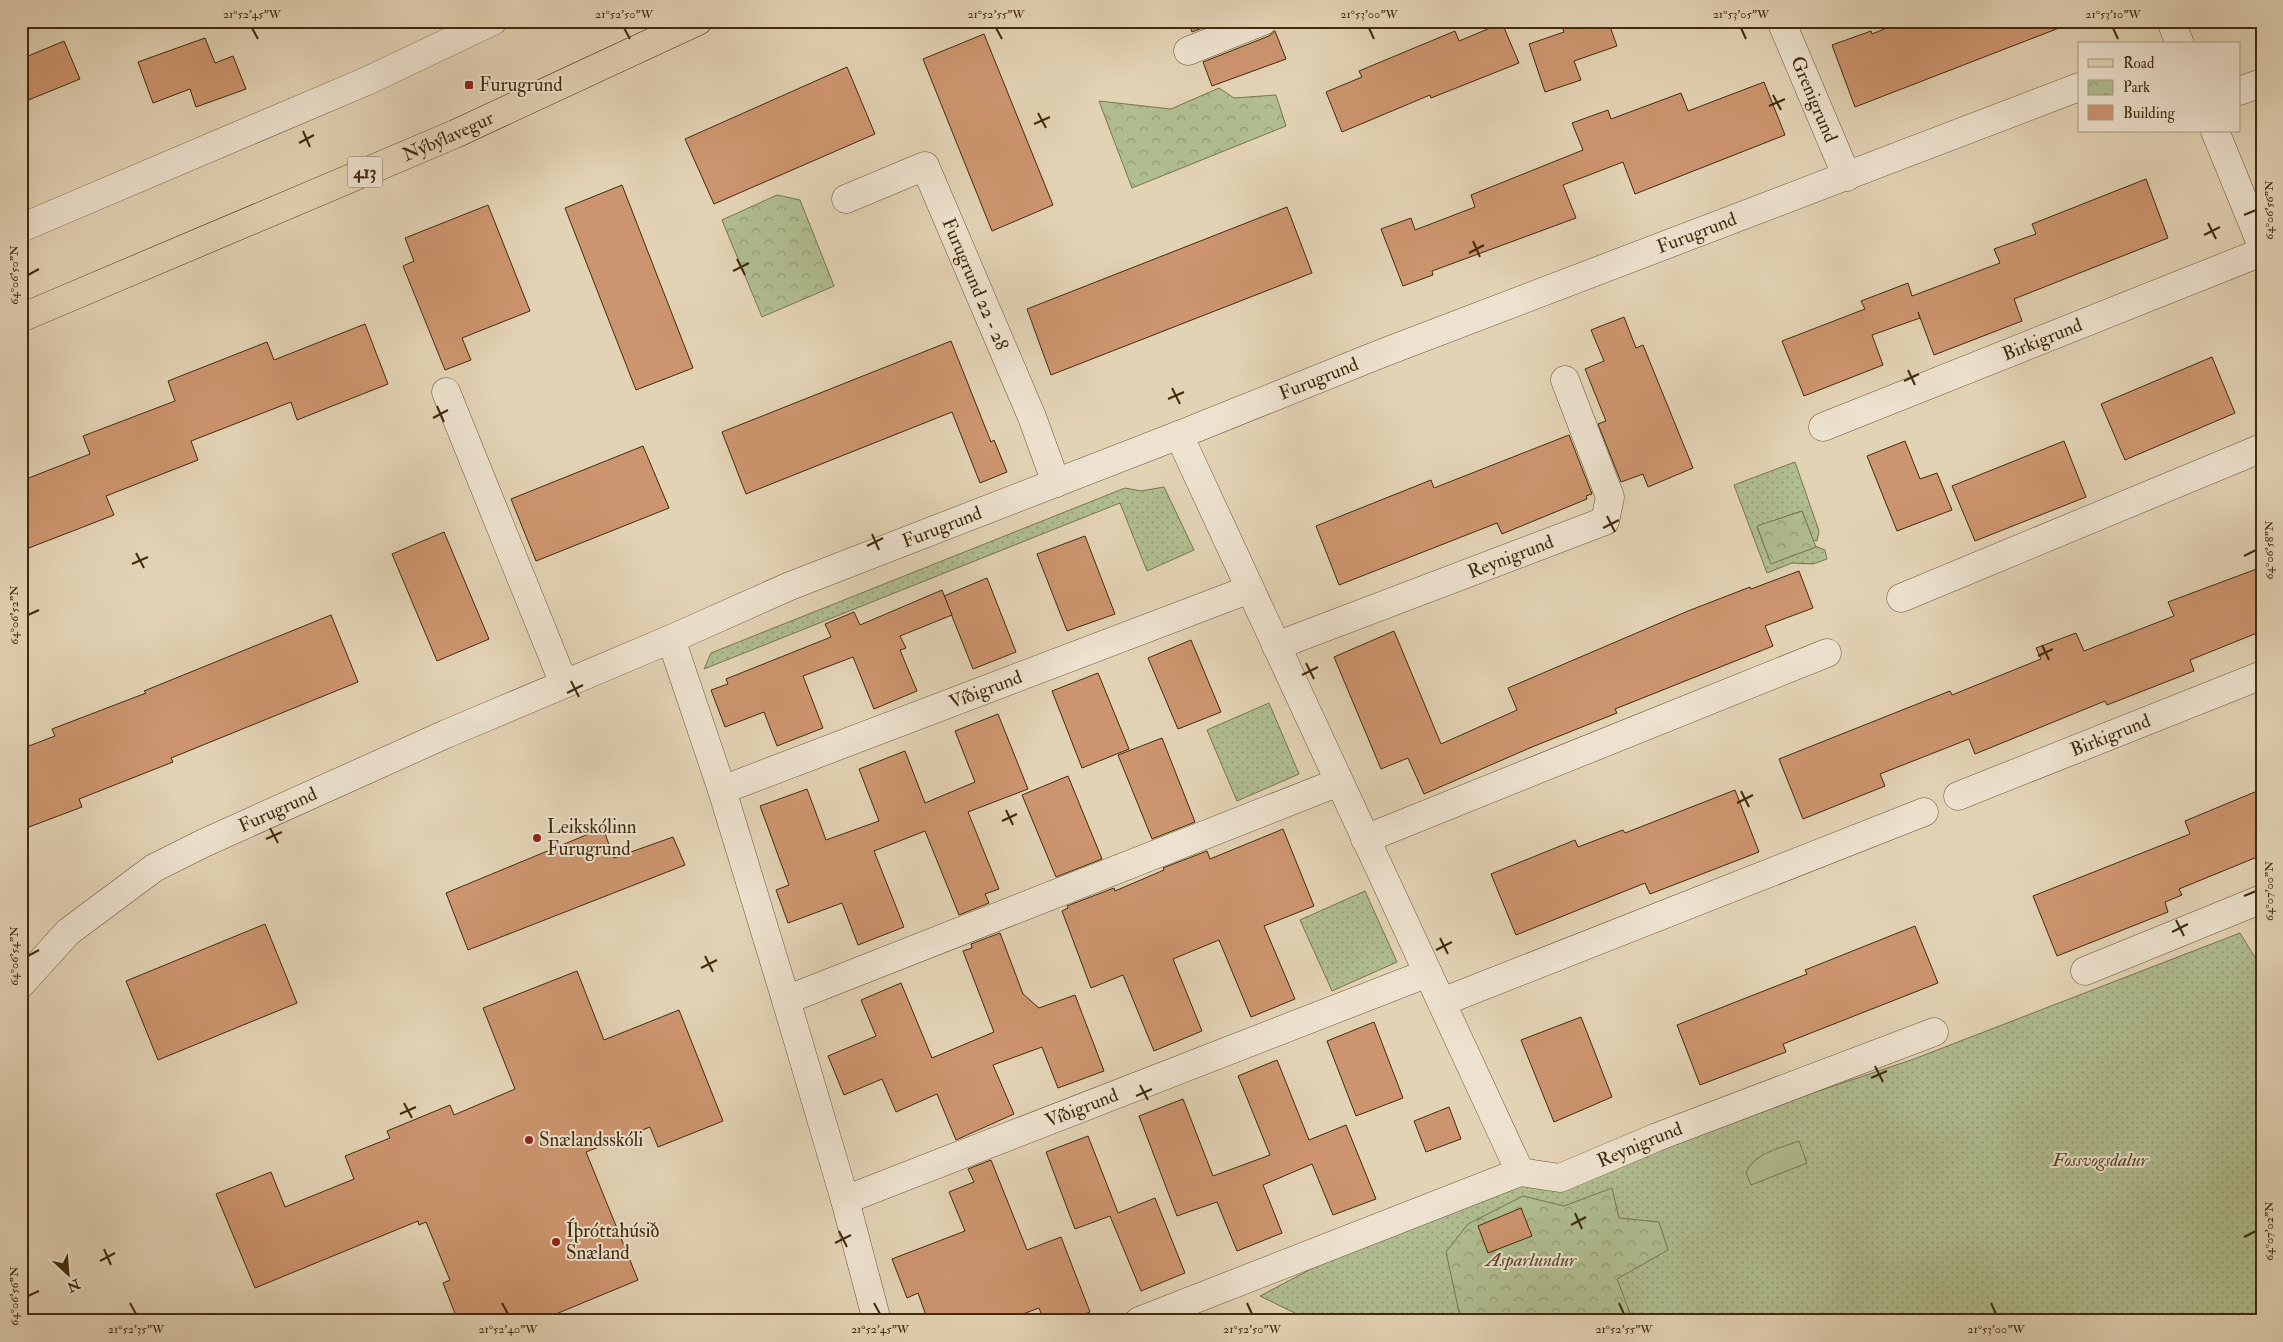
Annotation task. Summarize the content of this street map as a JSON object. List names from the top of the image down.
{
  "streets": {
    "main road": ["Nýbýlavegur", "413"],
    "street": [
      "Grenigrund",
      "Furugrund",
      "Furugrund 22 - 28",
      "Birkigrund",
      "Reynigrund",
      "Víðigrund"
    ]
  },
  "crossings": [
    ["Grenigrund", "Furugrund"],
    ["Furugrund", "Furugrund 22 - 28"]
  ],
  "parks": ["Fossvogsdalur", "Asparlundur"],
  "places": {
    "transit": ["Furugrund"],
    "other": ["Leikskólinn Furugrund", "Snælandsskóli", "Íþróttahúsið Snæland"]
  },
  "legend": ["Road", "Park", "Building"],
  "north": "bottom right",
  "coordinates": [
    "21°52'45\"W",
    "21°52'50\"W",
    "21°52'55\"W",
    "21°53'00\"W",
    "21°53'05\"W",
    "21°53'10\"W",
    "64°06'56\"N",
    "64°06'50\"N",
    "64°06'58\"N",
    "64°06'52\"N",
    "64°07'00\"N",
    "64°06'54\"N",
    "64°07'02\"N",
    "21°52'35\"W",
    "21°52'40\"W"
  ]
}
